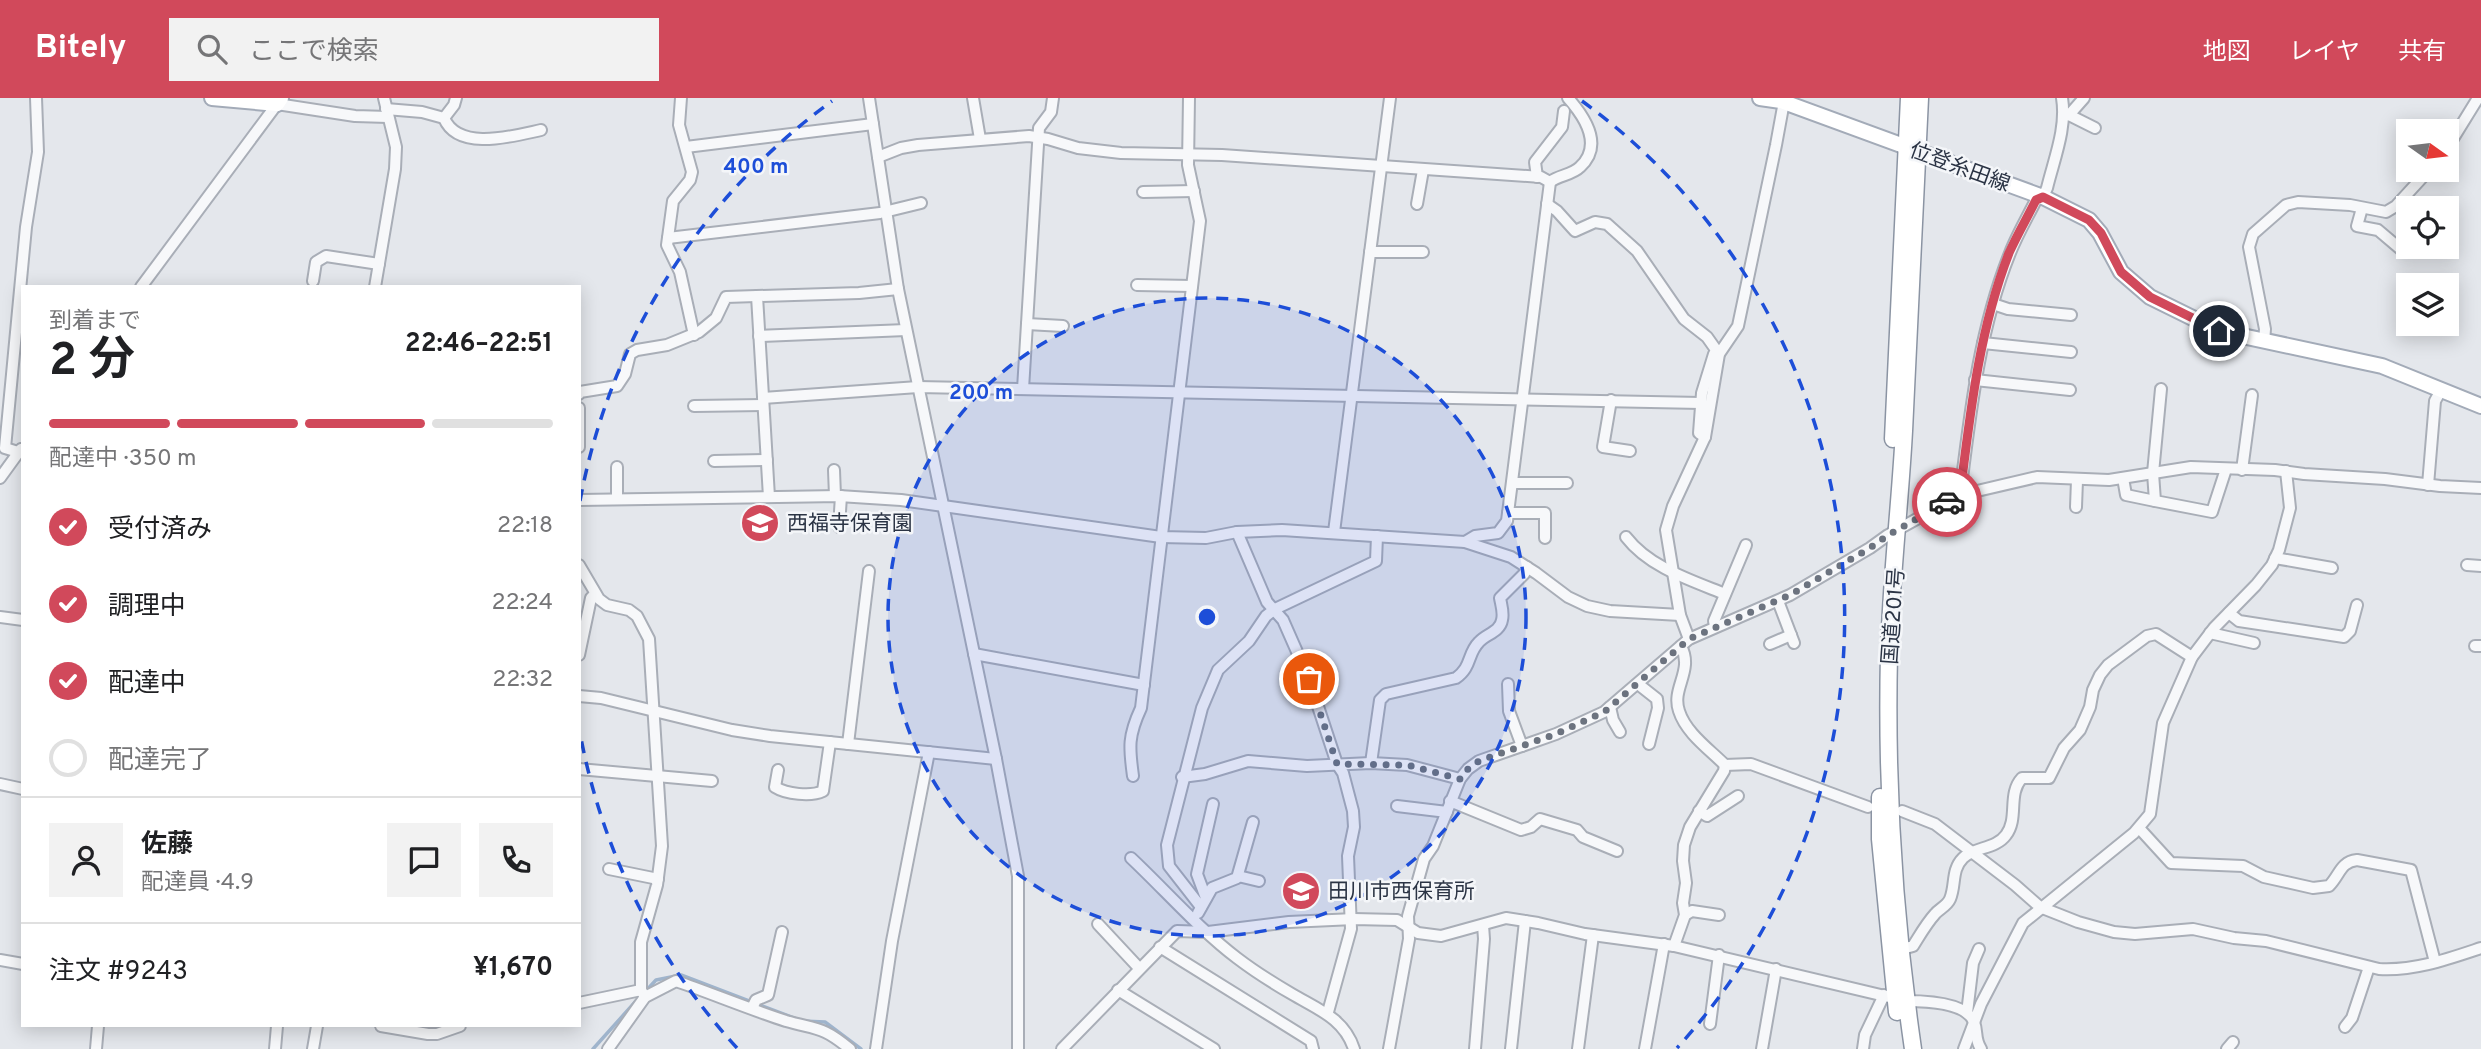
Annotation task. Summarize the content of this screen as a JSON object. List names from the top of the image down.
{
  "streets": {
    "highway": ["国道201号"],
    "main road": ["位登糸田線"]
  },
  "crossings": [
    ["位登糸田線", "国道201号"]
  ],
  "places": {
    "school or university": ["西福寺保育園", "田川市西保育所"]
  },
  "north": "right",
  "page": {
    "header": "Bitely",
    "search": "ここで検索",
    "nav": ["地図", "レイヤ", "共有"],
    "heading": ["2 分", "到着まで", "22:46–22:51"],
    "panel": [
      "佐藤",
      "配達員 · 4.9",
      "注文 #9243",
      "¥1,670"
    ],
    "bar": "配達中 · 350 m",
    "list": [
      ["受付済み", "22:18"],
      ["調理中", "22:24"],
      ["配達中", "22:32"],
      "配達完了"
    ]
  },
  "rings": ["400 m", "200 m"]
}
